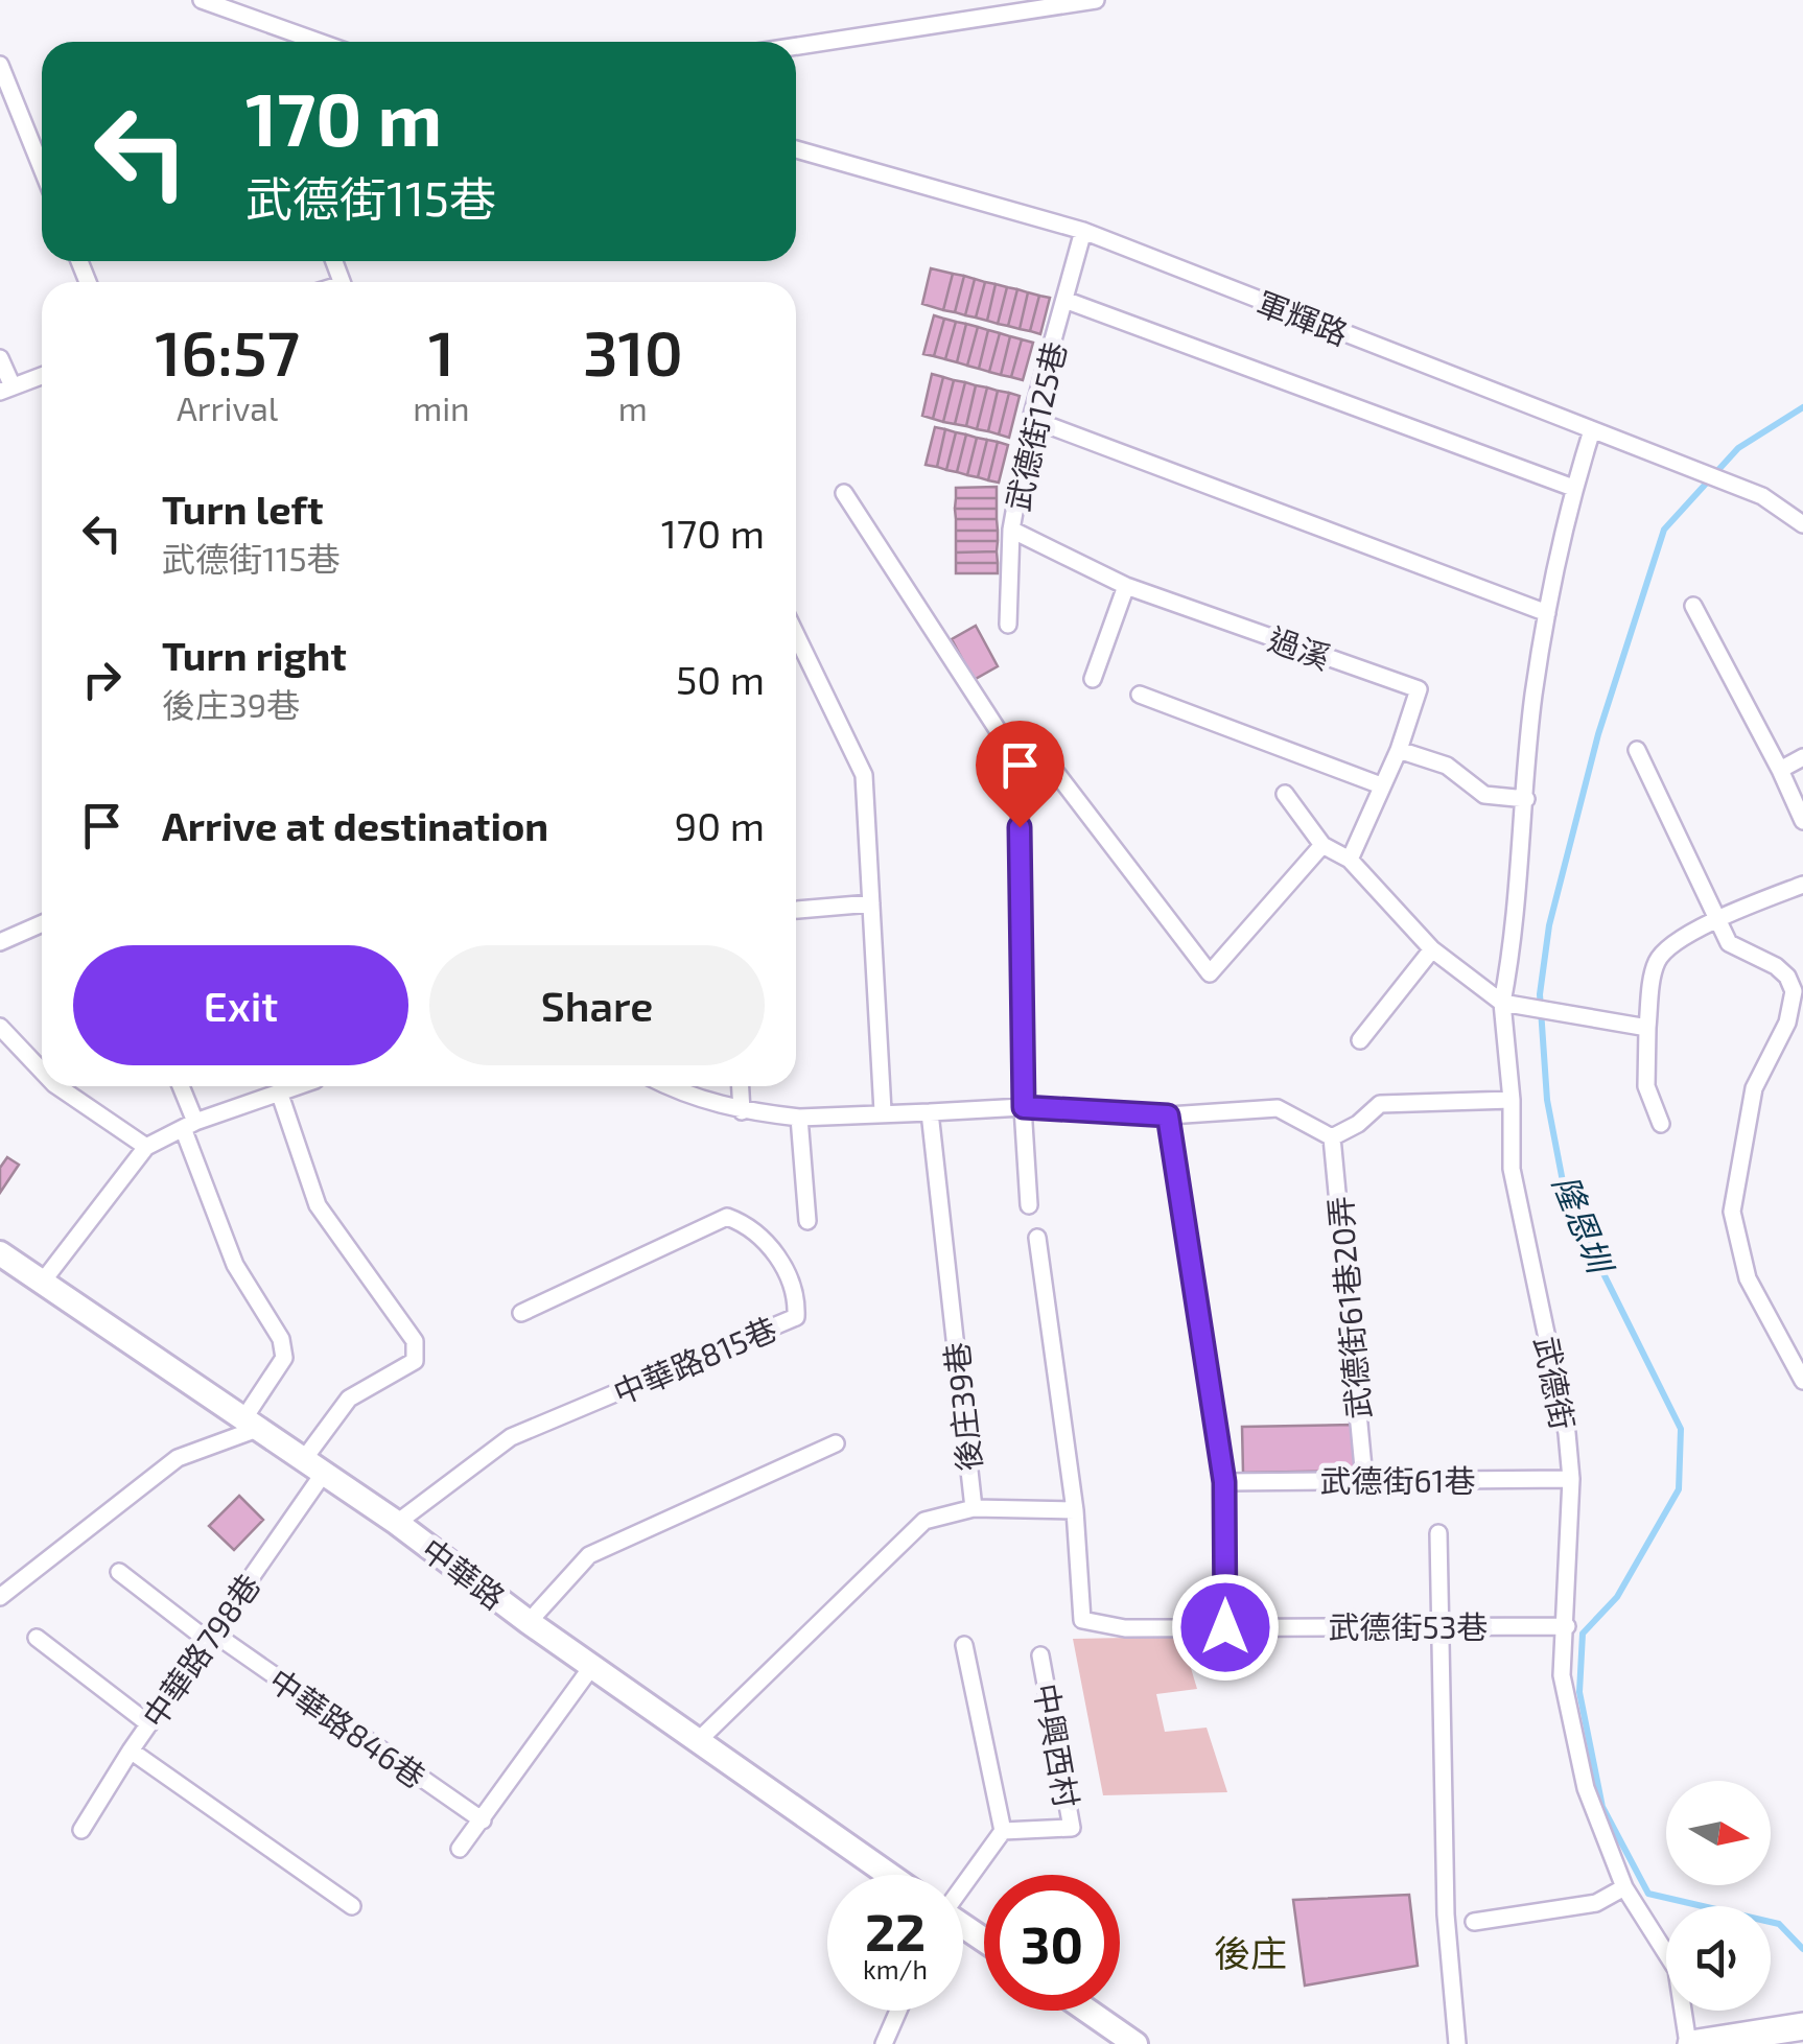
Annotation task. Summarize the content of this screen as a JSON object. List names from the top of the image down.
{
  "streets": {
    "main road": ["中華路"],
    "street": [
      "軍輝路",
      "武德街125巷",
      "過溪",
      "武德街61巷20弄",
      "中華路815巷",
      "武德街",
      "後庄39巷",
      "武德街61巷",
      "武德街53巷",
      "中華路798巷",
      "中華路846巷",
      "中興西村"
    ]
  },
  "crossings": [
    ["軍輝路", "武德街125巷"],
    ["軍輝路", "武德街"],
    ["武德街125巷", "過溪"],
    ["武德街61巷20弄", "武德街61巷"],
    ["中華路815巷", "中華路"],
    ["武德街", "武德街61巷"],
    ["武德街", "武德街53巷"],
    ["後庄39巷", "中華路"],
    ["中華路", "中華路798巷"],
    ["中華路798巷", "中華路846巷"]
  ],
  "districts": ["後庄"],
  "water": ["隆恩圳"],
  "north": "right",
  "page": {
    "turn": ["170 m", "武德街115巷"],
    "eta": [
      "16:57",
      "Arrival",
      "1",
      "min",
      "310",
      "m"
    ],
    "list": [
      {
        "name": "Turn left",
        "note": "武德街115巷",
        "value": "170 m"
      },
      {
        "name": "Turn right",
        "note": "後庄39巷",
        "value": "50 m"
      },
      {
        "name": "Arrive at destination",
        "value": "90 m"
      }
    ],
    "buttons": ["Exit", "Share"],
    "speed": "22 km/h",
    "limit": "30"
  }
}
